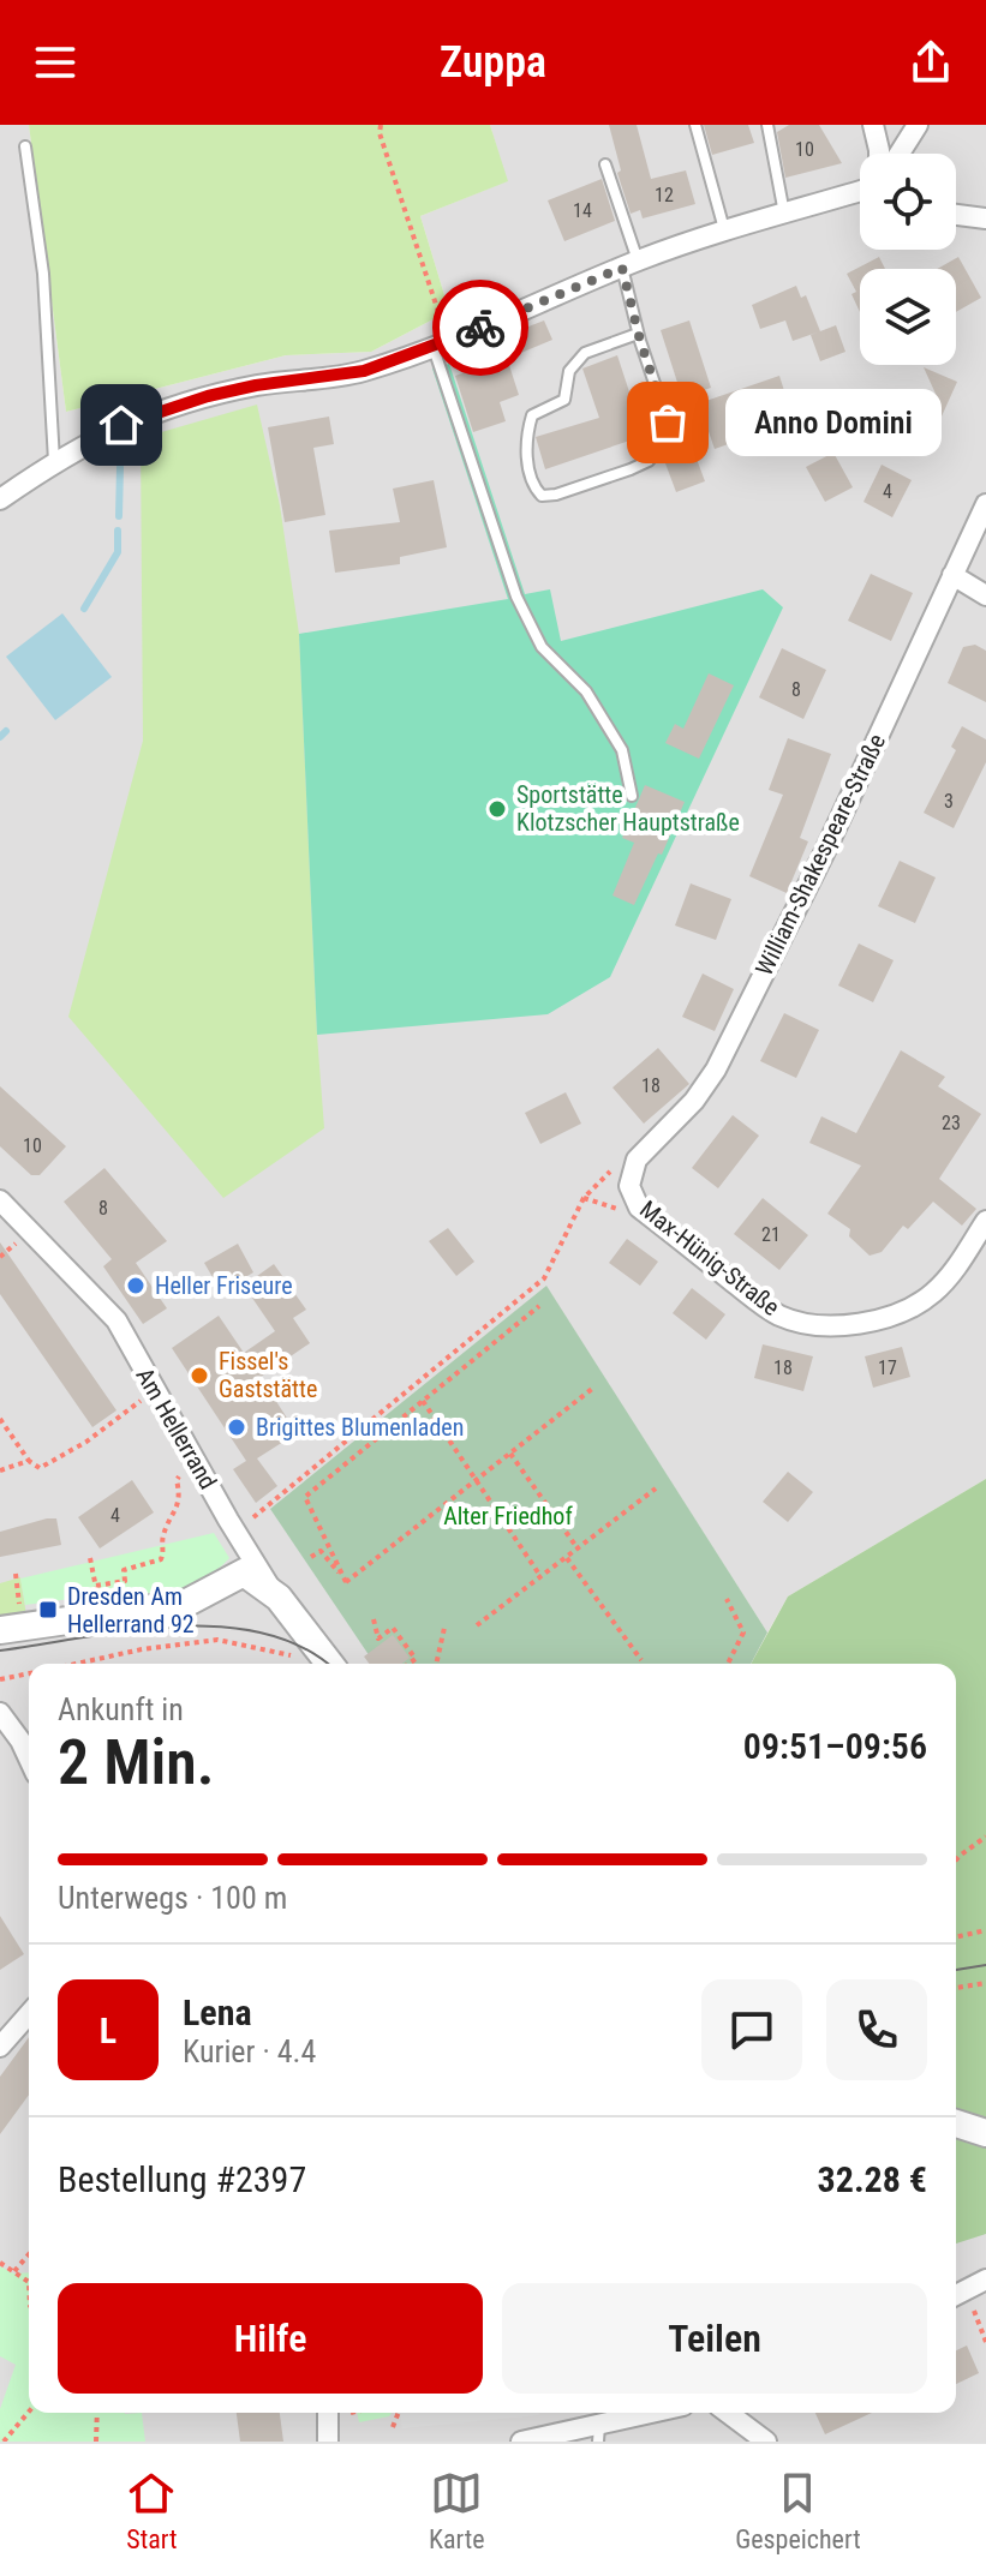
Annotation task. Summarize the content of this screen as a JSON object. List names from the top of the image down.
{
  "streets": {
    "street": ["William-Shakespeare-Straße", "Max-Hünig-Straße", "Am Hellerrand"]
  },
  "crossings": [
    ["William-Shakespeare-Straße", "Max-Hünig-Straße"]
  ],
  "parks": ["Alter Friedhof"],
  "places": {
    "other": [
      "Anno Domini",
      "Sportstätte Klotzscher Hauptstraße",
      "Heller Friseure",
      "Fissel's Gaststätte",
      "Brigittes Blumenladen"
    ],
    "transit": ["Dresden Am Hellerrand 92"]
  },
  "house_numbers": [
    "10",
    "12",
    "14",
    "4",
    "8",
    "3",
    "18",
    "23",
    "10",
    "8",
    "21",
    "18",
    "17",
    "4"
  ],
  "page": {
    "header": "Zuppa",
    "bubble": "Anno Domini",
    "heading": ["2 Min.", "Ankunft in", "09:51–09:56"],
    "panel": [
      "Lena",
      "Kurier · 4.4",
      "Bestellung #2397",
      "32.28 €"
    ],
    "bar": "Unterwegs · 100 m",
    "round": "L",
    "buttons": ["Hilfe", "Teilen"],
    "tabs": ["Start", "Karte", "Gespeichert"]
  }
}
